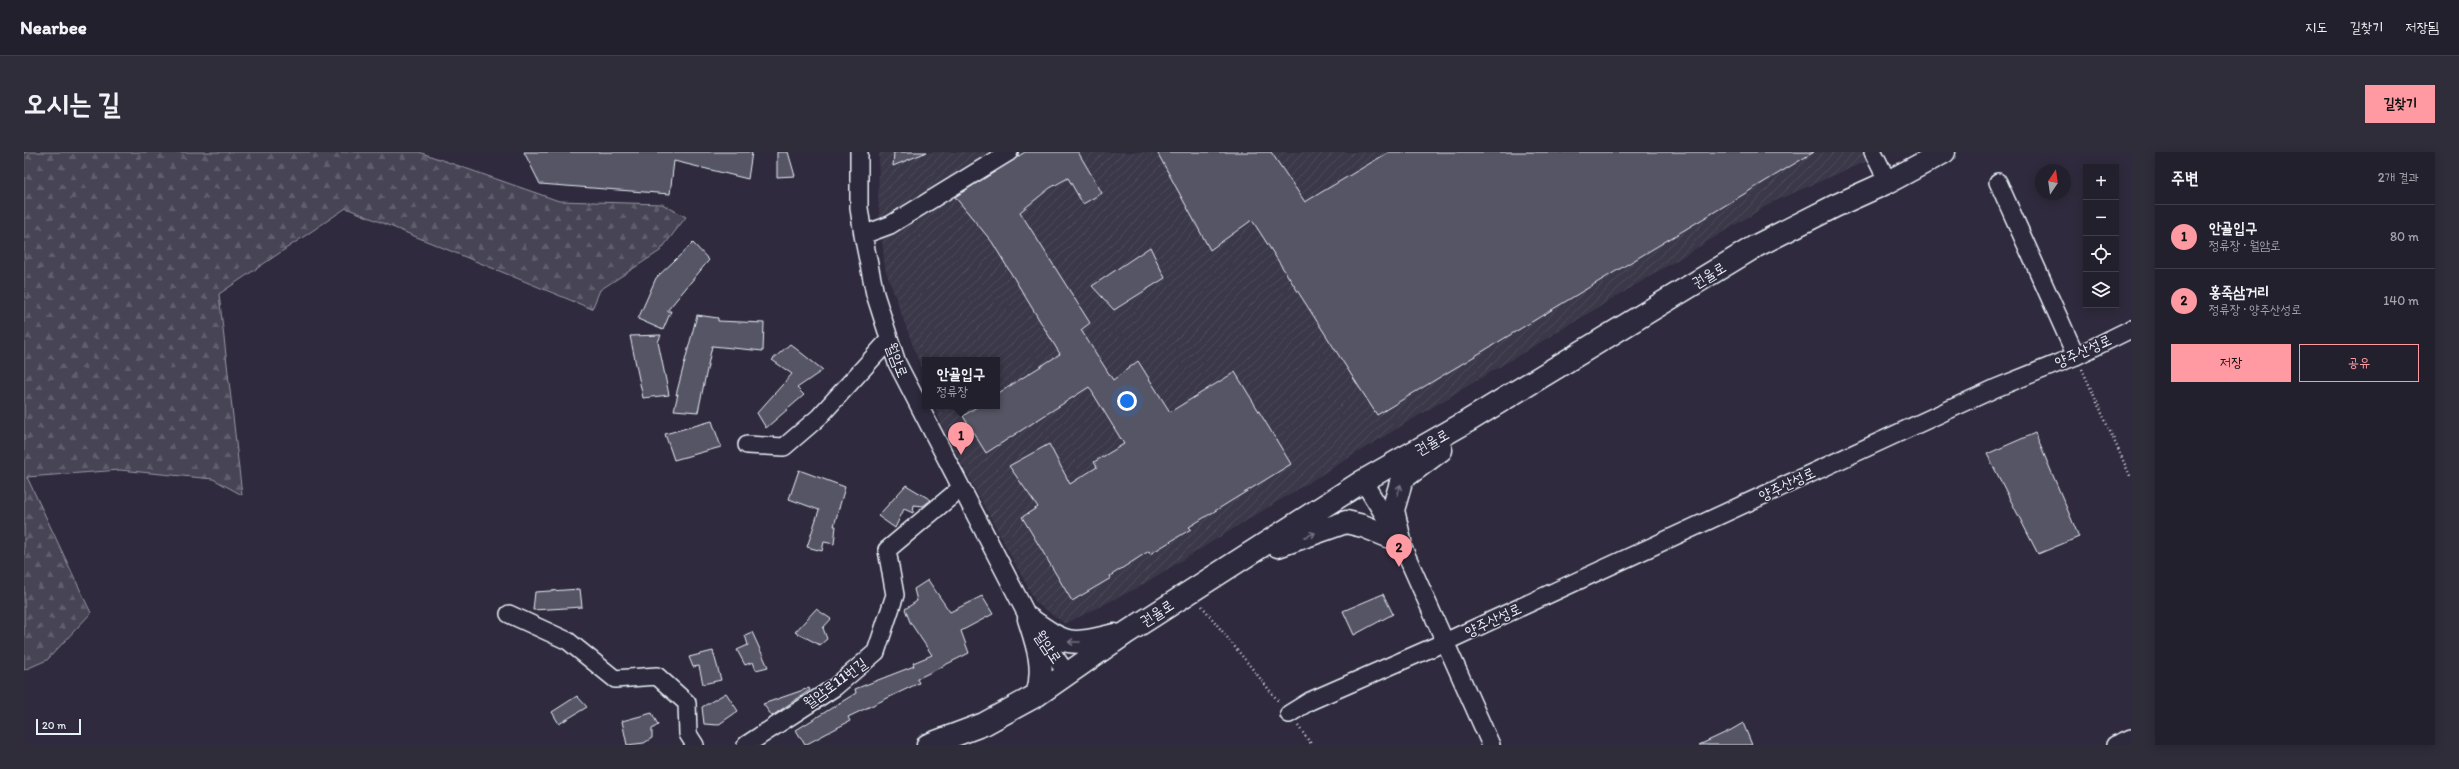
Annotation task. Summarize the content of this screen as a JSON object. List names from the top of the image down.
{
  "streets": {
    "main road": ["권율로"],
    "street": ["양주산성로", "월암로", "월암로11번길"]
  },
  "crossings": [
    ["권율로", "월암로"],
    ["월암로", "월암로11번길"]
  ],
  "scale_bar": "20 m",
  "north": "top",
  "page": {
    "header": "Nearbee",
    "nav": ["지도", "길찾기", "저장됨"],
    "buttons": [
      "길찾기",
      ["저장", "공유"]
    ],
    "title": "오시는 길",
    "heading": ["주변", "2개 결과"],
    "map_buttons": ["+", "−"],
    "list": [
      {
        "mark": "1",
        "name": "안골입구",
        "note": "정류장 · 월암로",
        "value": "80 m"
      },
      {
        "mark": "2",
        "name": "홍죽삼거리",
        "note": "정류장 · 양주산성로",
        "value": "140 m"
      }
    ],
    "popup": ["안골입구", "정류장"],
    "pins": ["1", "2"],
    "scale": "20 m"
  }
}
